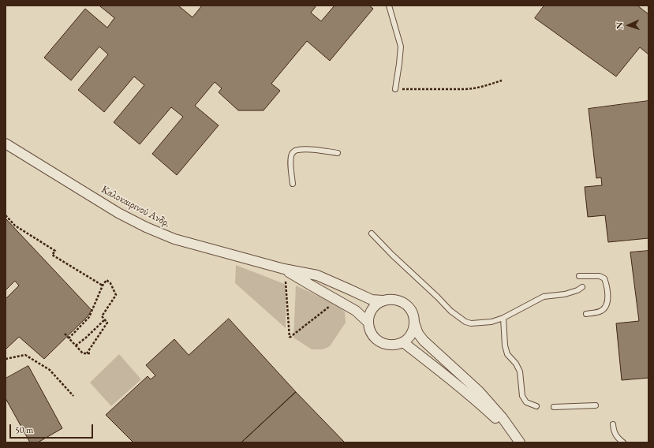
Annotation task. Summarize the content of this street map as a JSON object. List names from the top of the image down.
{
  "streets": {
    "street": ["Καλοκαιρινού Ανδρ."]
  },
  "scale_bar": "50 m",
  "north": "left"
}
